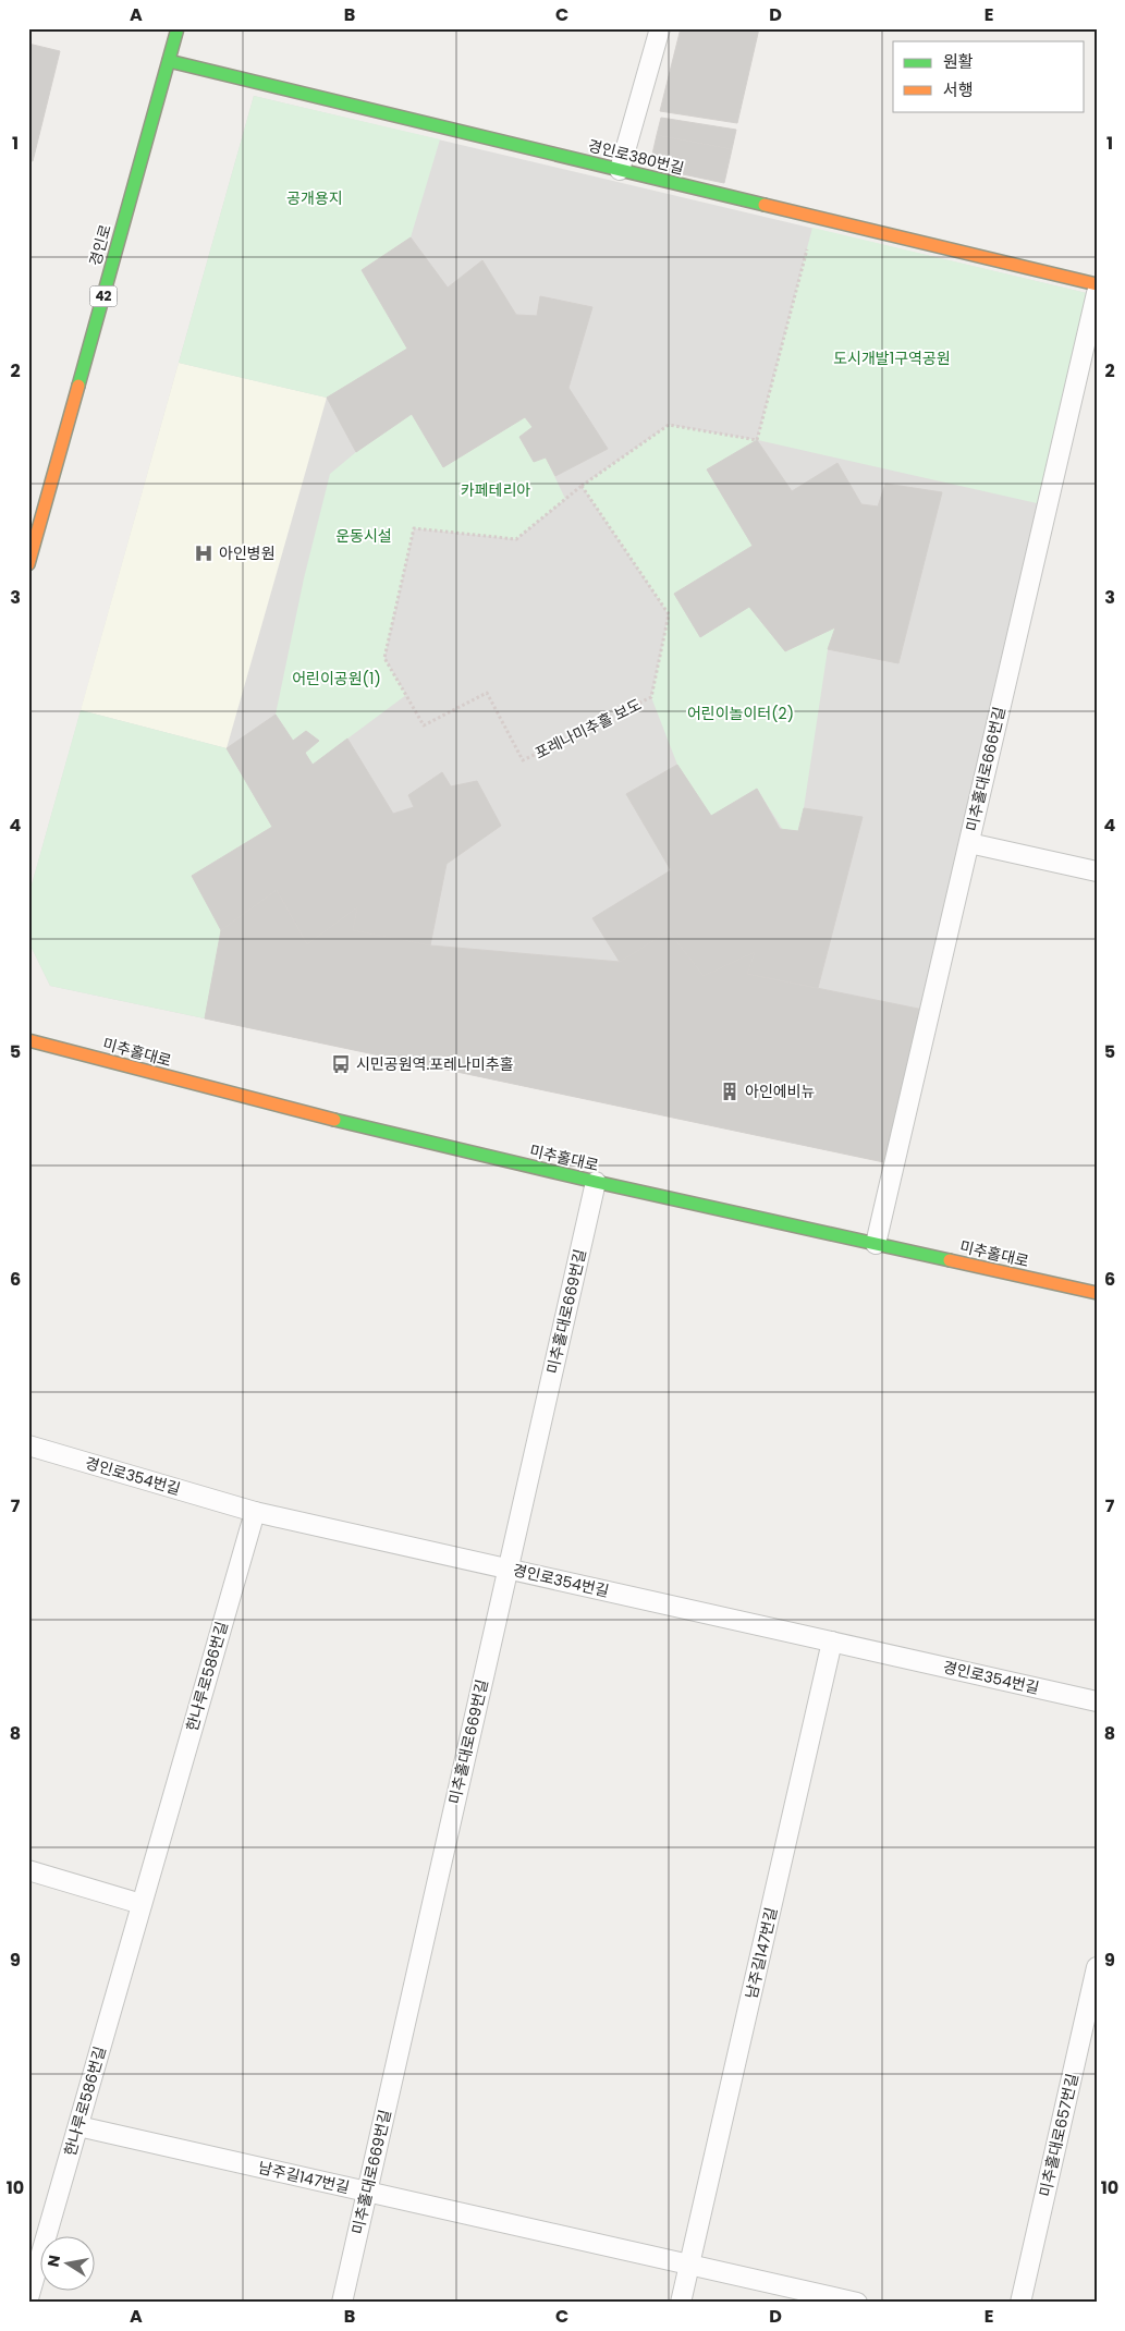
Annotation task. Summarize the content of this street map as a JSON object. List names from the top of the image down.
{
  "streets": {
    "main road": [
      "경인로380번길",
      "경인로",
      "42",
      "미추홀대로"
    ],
    "lane": [
      "미추홀대로666번길",
      "미추홀대로669번길",
      "경인로354번길",
      "한나루로586번길",
      "남주길147번길",
      "미추홀대로657번길"
    ],
    "path": ["포레나미추홀 보도"]
  },
  "crossings": [
    ["경인로380번길", "경인로"],
    ["미추홀대로666번길", "미추홀대로"],
    ["미추홀대로", "미추홀대로669번길"],
    ["미추홀대로669번길", "경인로354번길"],
    ["미추홀대로669번길", "남주길147번길"],
    ["경인로354번길", "한나루로586번길"],
    ["경인로354번길", "남주길147번길"],
    ["한나루로586번길", "남주길147번길"]
  ],
  "parks": [
    "공개용지",
    "도시개발1구역공원",
    "카페테리아",
    "운동시설",
    "어린이공원(1)",
    "어린이놀이터(2)"
  ],
  "places": {
    "hospital": ["아인병원"],
    "bus stop": ["시민공원역.포레나미추홀"],
    "building": ["아인에비뉴"]
  },
  "legend": ["원활", "서행"],
  "north": "left",
  "grid": {
    "columns": [
      "A",
      "B",
      "C",
      "D",
      "E"
    ],
    "rows": [
      "1",
      "2",
      "3",
      "4",
      "5",
      "6",
      "7",
      "8",
      "9",
      "10"
    ]
  }
}
